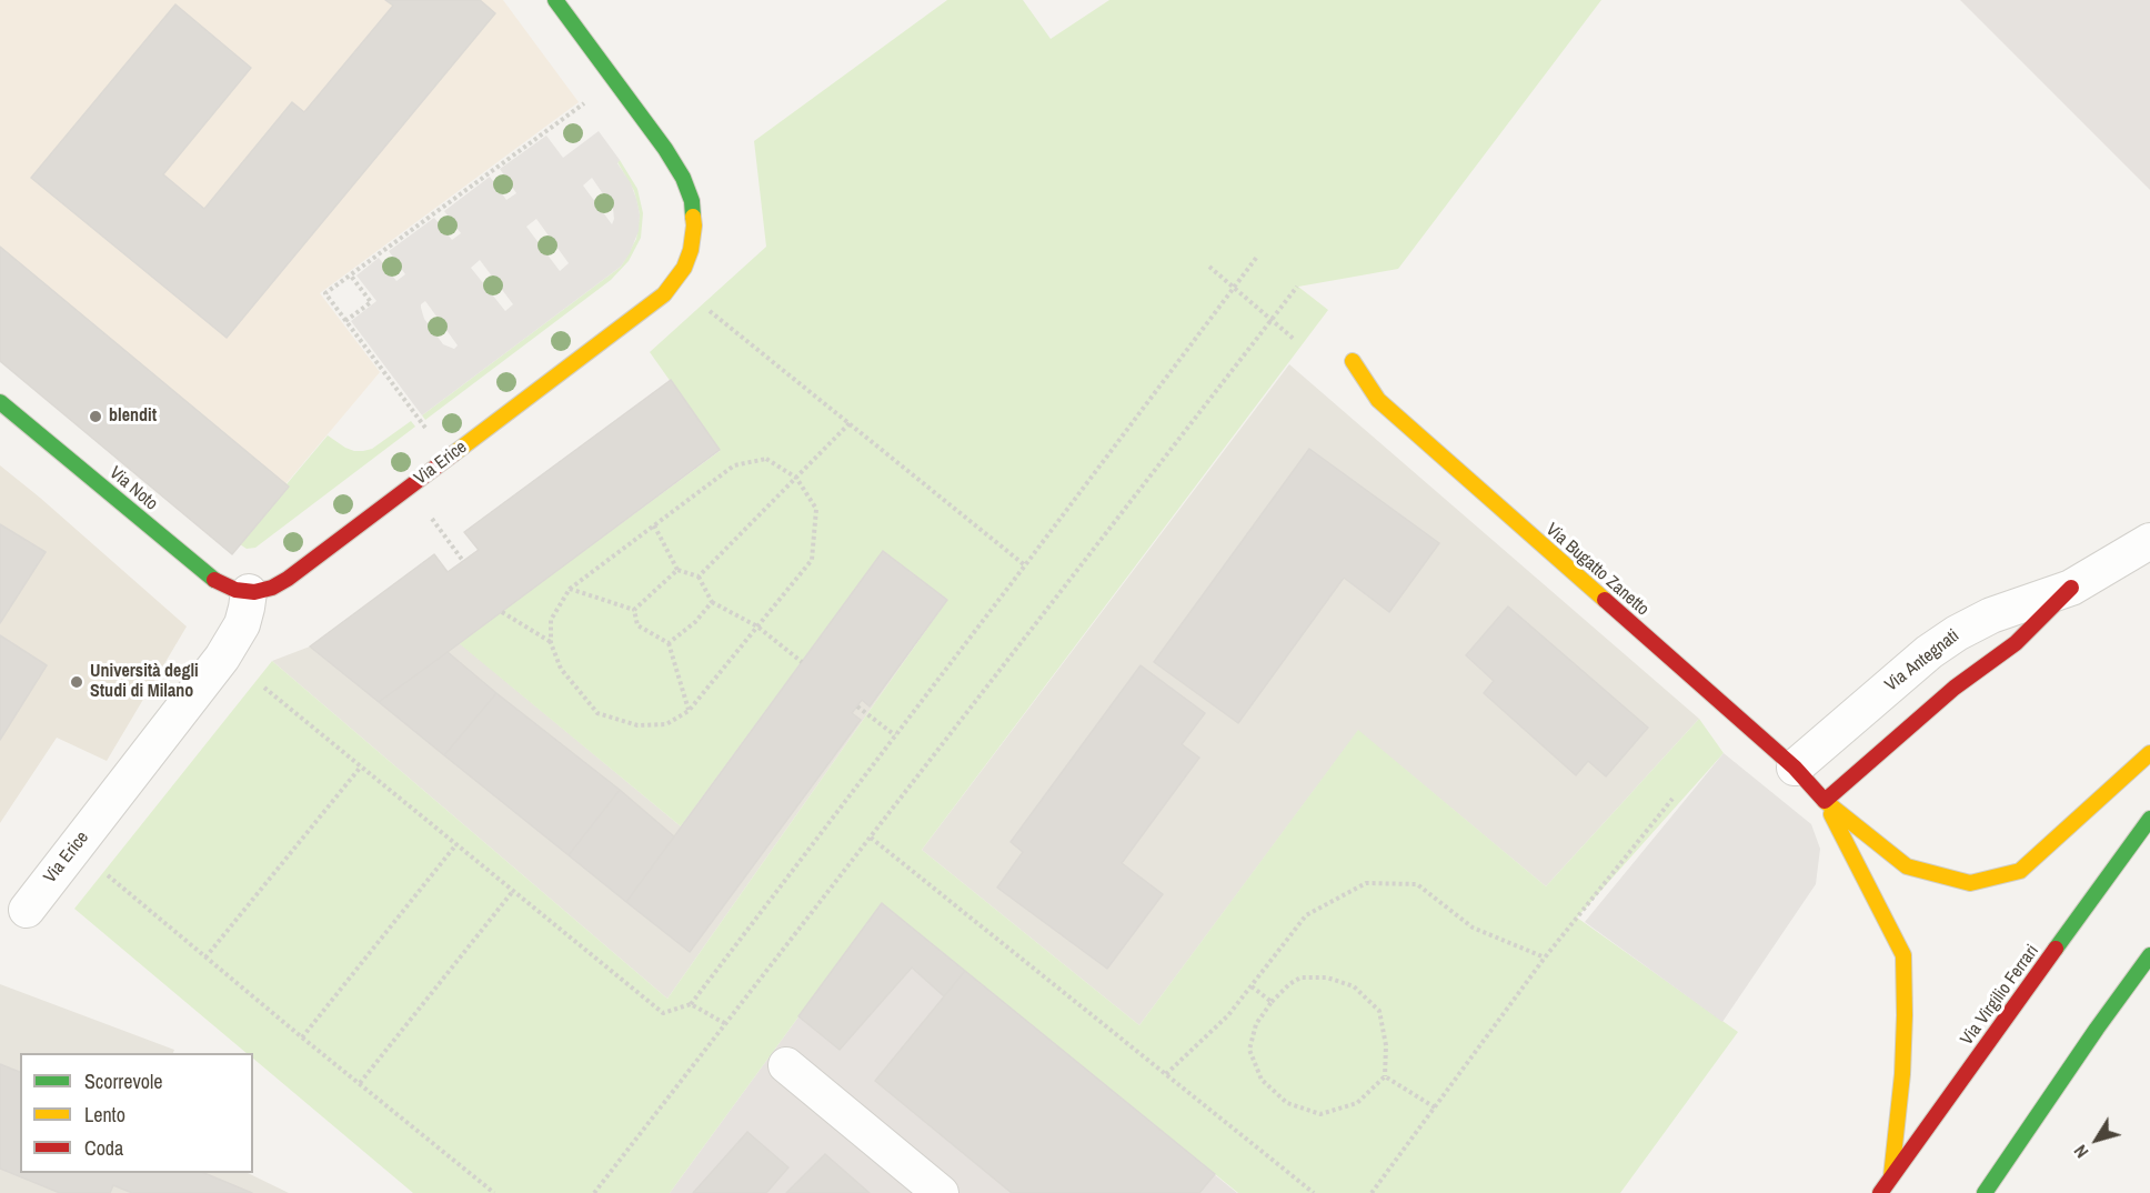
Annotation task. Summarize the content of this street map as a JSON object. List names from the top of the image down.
{
  "streets": {
    "street": [
      "Via Erice",
      "Via Noto",
      "Via Bugatto Zanetto",
      "Via Antegnati",
      "Via Virgilio Ferrari"
    ]
  },
  "crossings": [
    ["Via Erice", "Via Noto"],
    ["Via Bugatto Zanetto", "Via Antegnati"]
  ],
  "places": ["blendit", "Università degli Studi di Milano"],
  "legend": ["Scorrevole", "Lento", "Coda"],
  "north": "bottom left"
}
